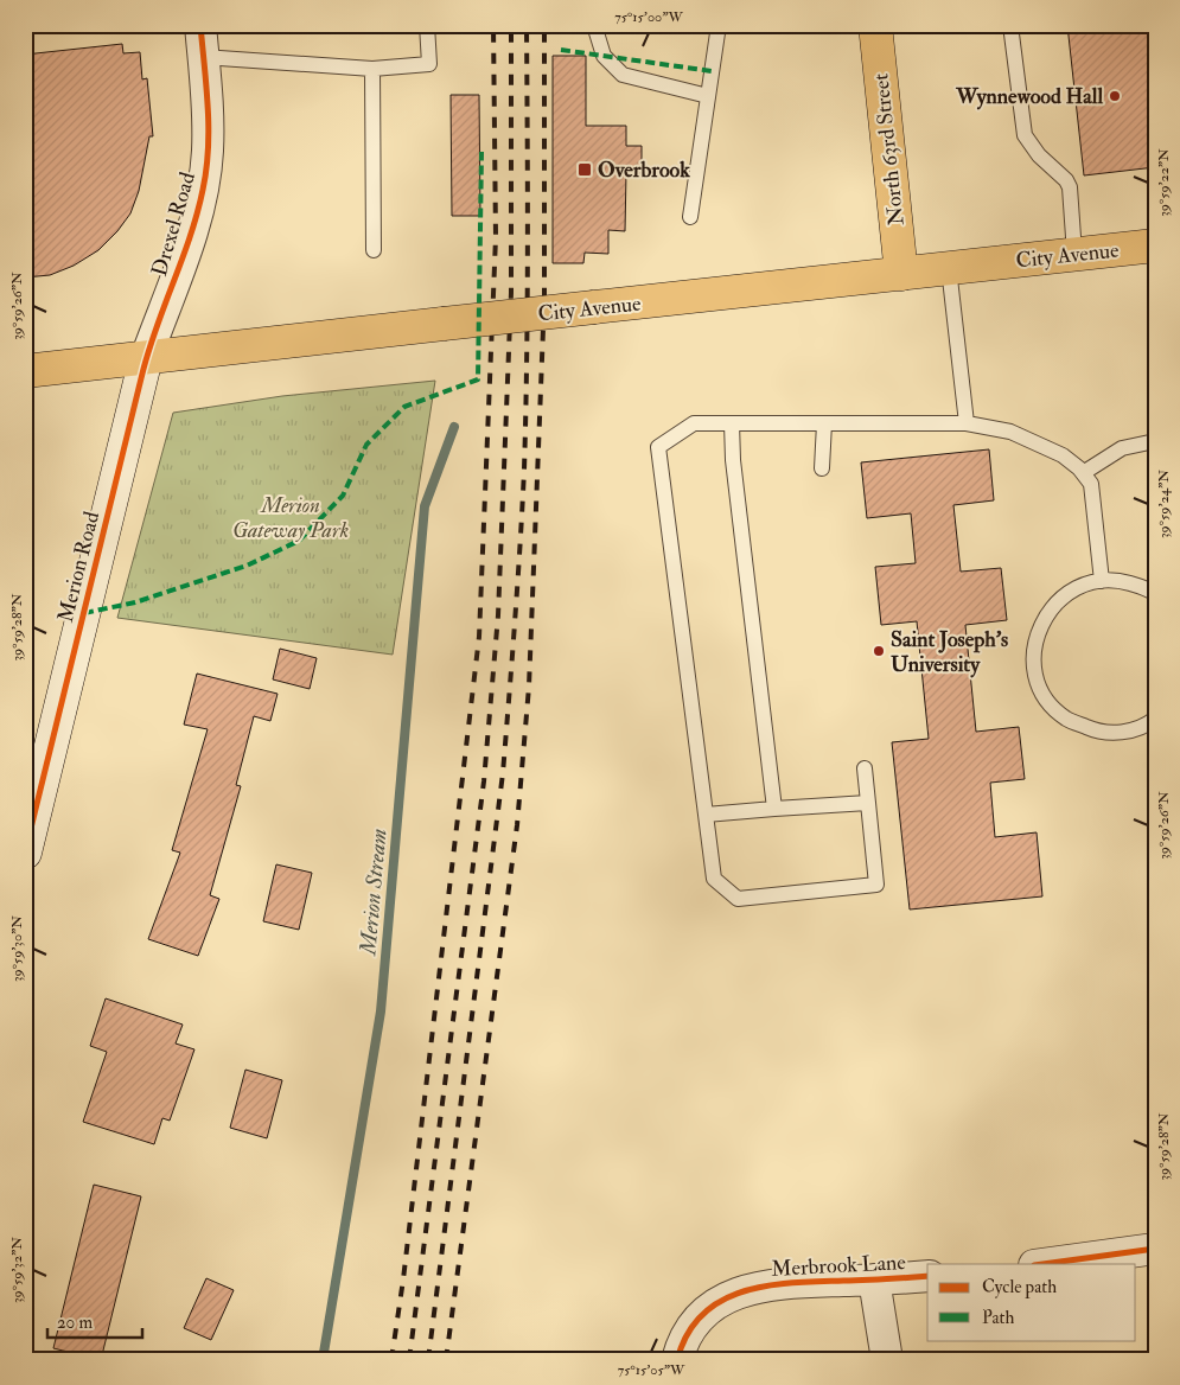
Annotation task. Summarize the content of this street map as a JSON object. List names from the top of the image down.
{
  "streets": {
    "main road": ["North 63rd Street", "City Avenue"],
    "street": ["Drexel Road", "Merion Road", "Merbrook Lane"]
  },
  "crossings": [
    ["North 63rd Street", "City Avenue"],
    ["Drexel Road", "City Avenue"],
    ["Drexel Road", "Merion Road"],
    ["City Avenue", "Merion Road"]
  ],
  "water": ["Merion Stream"],
  "parks": ["Merion Gateway Park"],
  "places": {
    "other": ["Wynnewood Hall", "Saint Joseph's University"],
    "transit": ["Overbrook"]
  },
  "legend": ["Cycle path", "Path"],
  "scale_bar": "20 m",
  "coordinates": [
    "75°15'00\"W",
    "39°59'22\"N",
    "39°59'26\"N",
    "39°59'24\"N",
    "39°59'28\"N",
    "39°59'30\"N",
    "39°59'32\"N",
    "75°15'05\"W"
  ]
}
